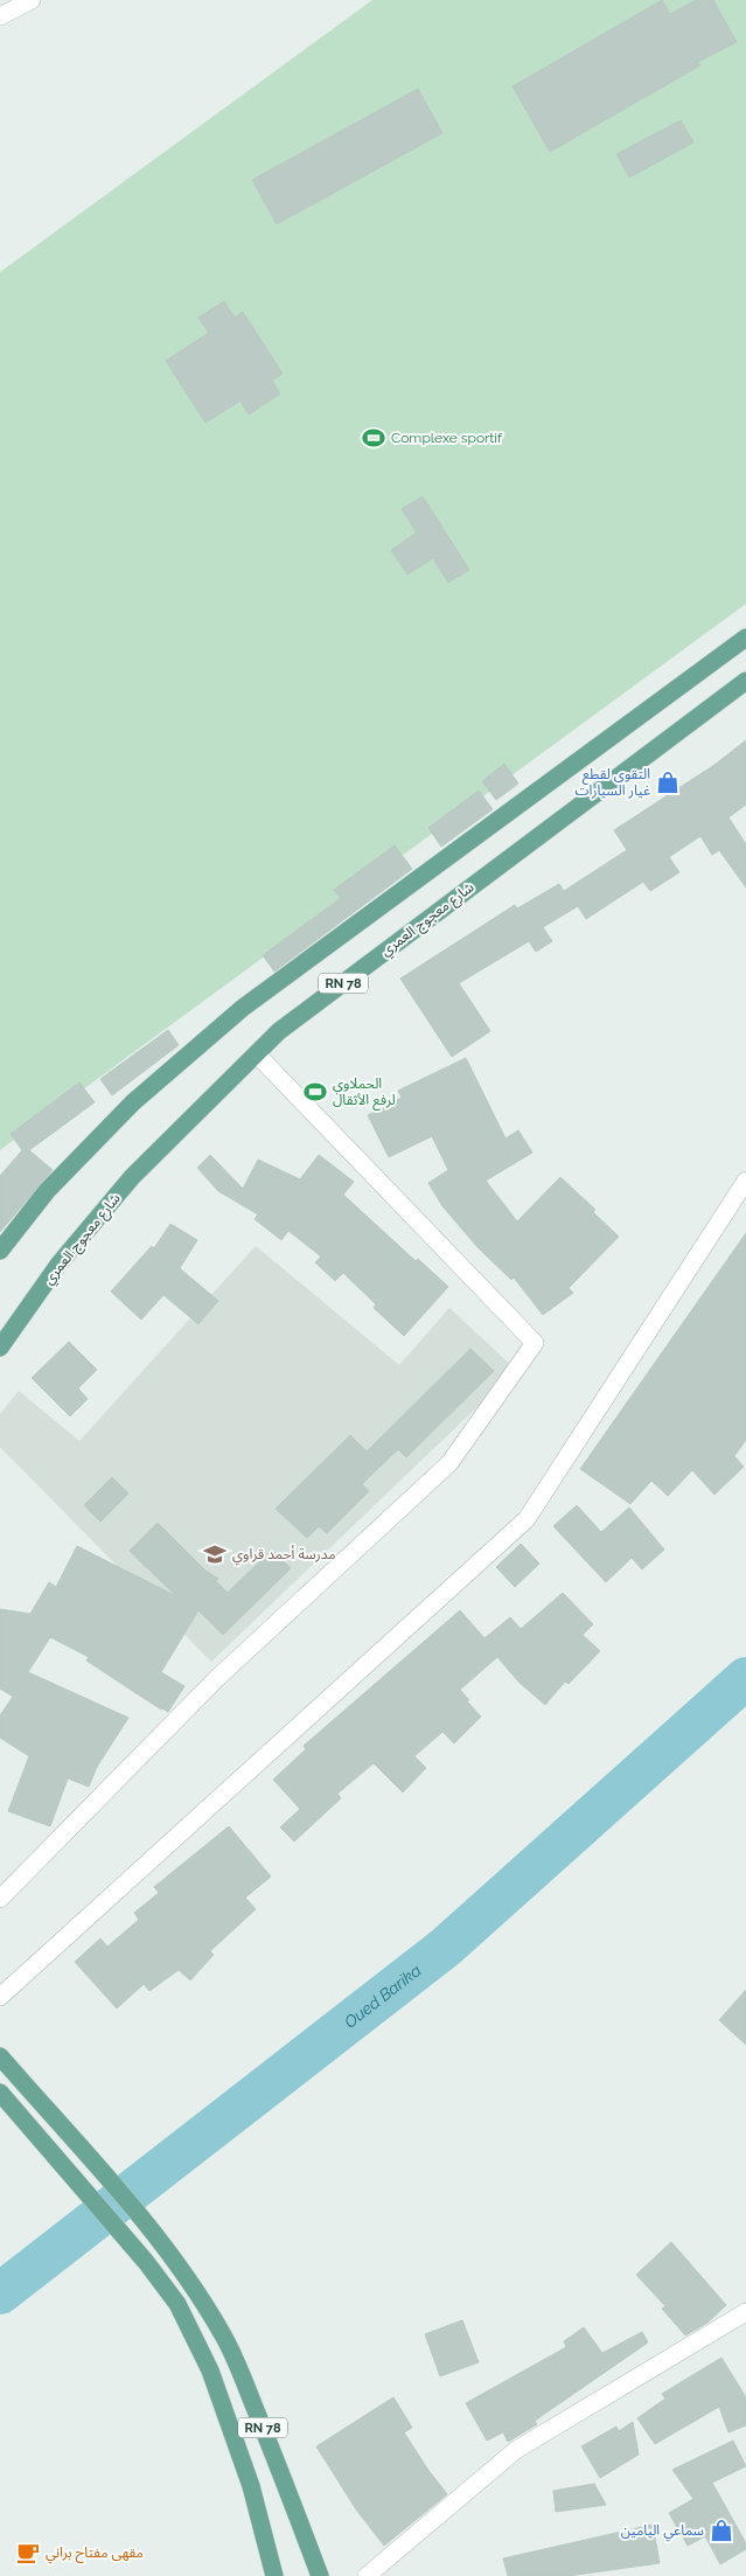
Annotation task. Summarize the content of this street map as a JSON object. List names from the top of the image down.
{
  "streets": {
    "main road": ["شارع معجوج العمري", "RN 78"]
  },
  "water": ["Oued Barika"],
  "places": {
    "sports": ["Complexe sportif", "الحملاوي لرفع الأثقال"],
    "shop": ["التقوى لقطع غيار السيارات", "سماعي اليامين"],
    "school or university": ["مدرسة أحمد قراوي"],
    "cafe": ["مقهى مفتاح براني"]
  }
}
